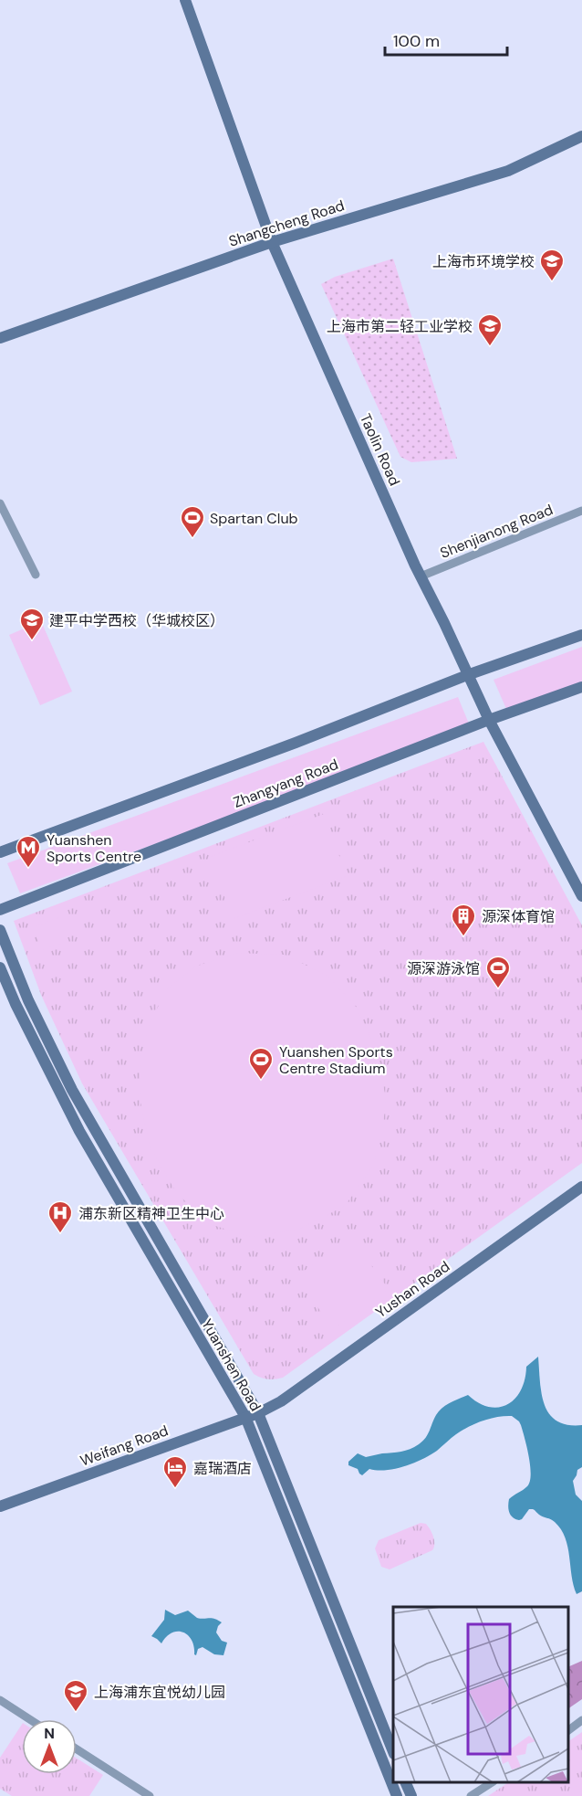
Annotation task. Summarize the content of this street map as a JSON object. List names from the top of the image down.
{
  "streets": {
    "main road": [
      "Shangcheng Road",
      "Taolin Road",
      "Zhangyang Road",
      "Yushan Road",
      "Yuanshen Road",
      "Weifang Road"
    ],
    "street": ["Shenjianong Road"]
  },
  "crossings": [
    ["Shangcheng Road", "Taolin Road"],
    ["Taolin Road", "Shenjianong Road"],
    ["Taolin Road", "Zhangyang Road"],
    ["Yushan Road", "Yuanshen Road"],
    ["Yushan Road", "Weifang Road"],
    ["Yuanshen Road", "Weifang Road"]
  ],
  "places": {
    "school or university": [
      "上海市环境学校",
      "上海市第二轻工业学校",
      "建平中学西校（华城校区）",
      "上海浦东宜悦幼儿园"
    ],
    "sports": ["Spartan Club", "源深游泳馆", "Yuanshen Sports Centre Stadium"],
    "metro station": ["Yuanshen Sports Centre"],
    "building": ["源深体育馆"],
    "hospital": ["浦东新区精神卫生中心"],
    "hotel": ["嘉瑞酒店"]
  },
  "scale_bar": "100 m",
  "north": "top"
}
